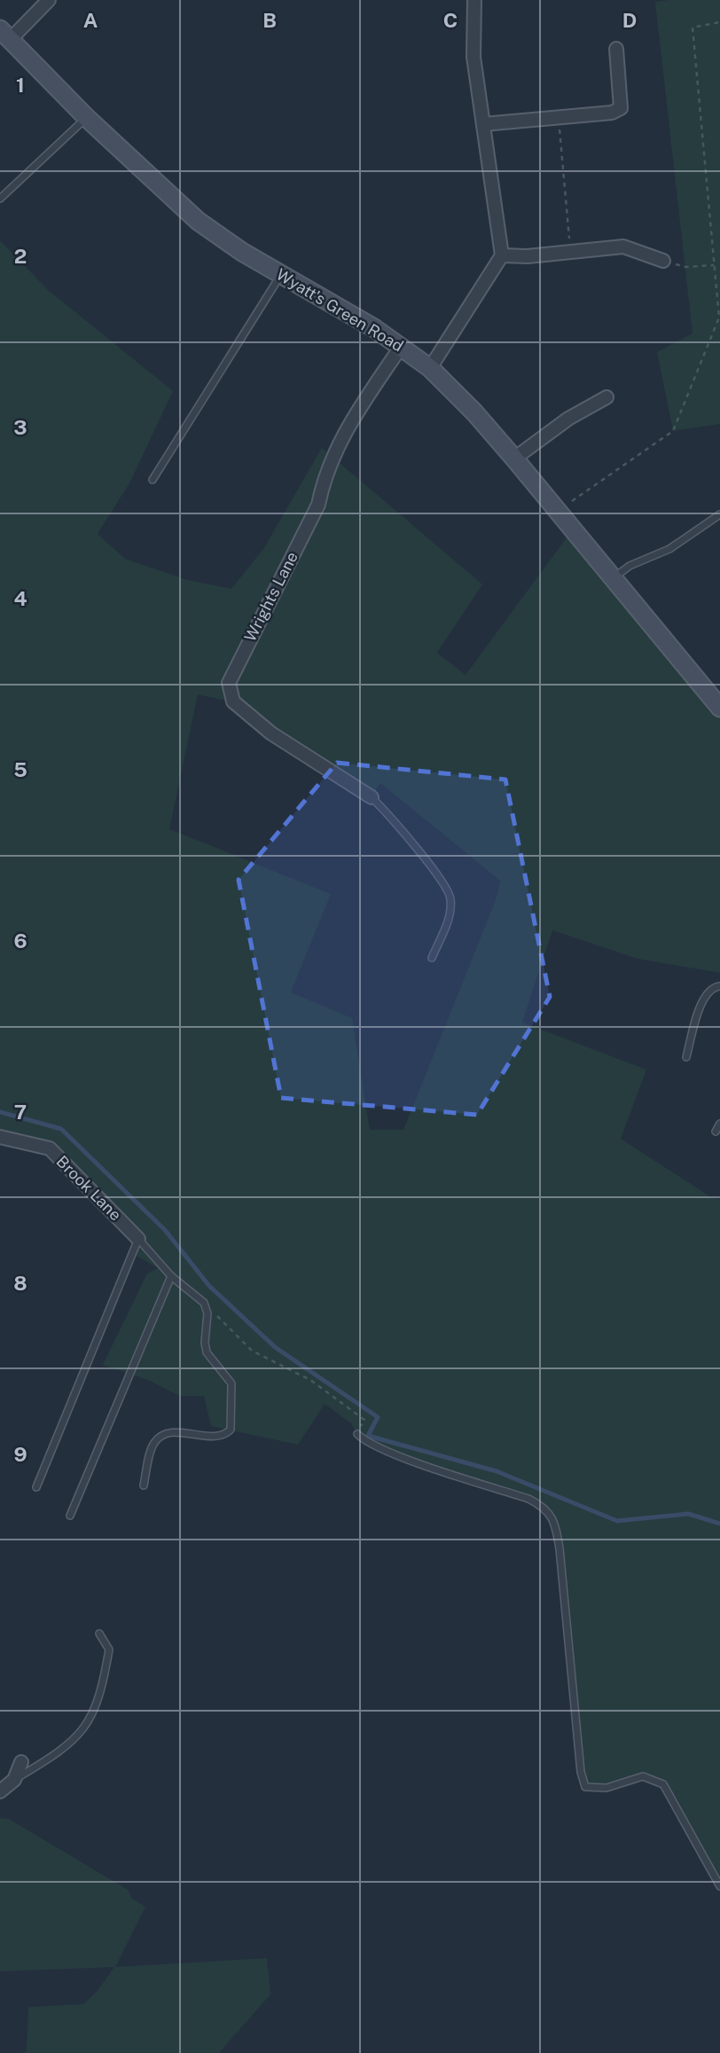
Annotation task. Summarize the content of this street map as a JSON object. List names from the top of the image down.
{
  "streets": {
    "street": ["Wyatt's Green Road", "Wrights Lane", "Brook Lane"]
  },
  "crossings": [
    ["Wyatt's Green Road", "Wrights Lane"]
  ],
  "grid": {
    "columns": [
      "A",
      "B",
      "C",
      "D"
    ],
    "rows": [
      "1",
      "2",
      "3",
      "4",
      "5",
      "6",
      "7",
      "8",
      "9"
    ]
  }
}
